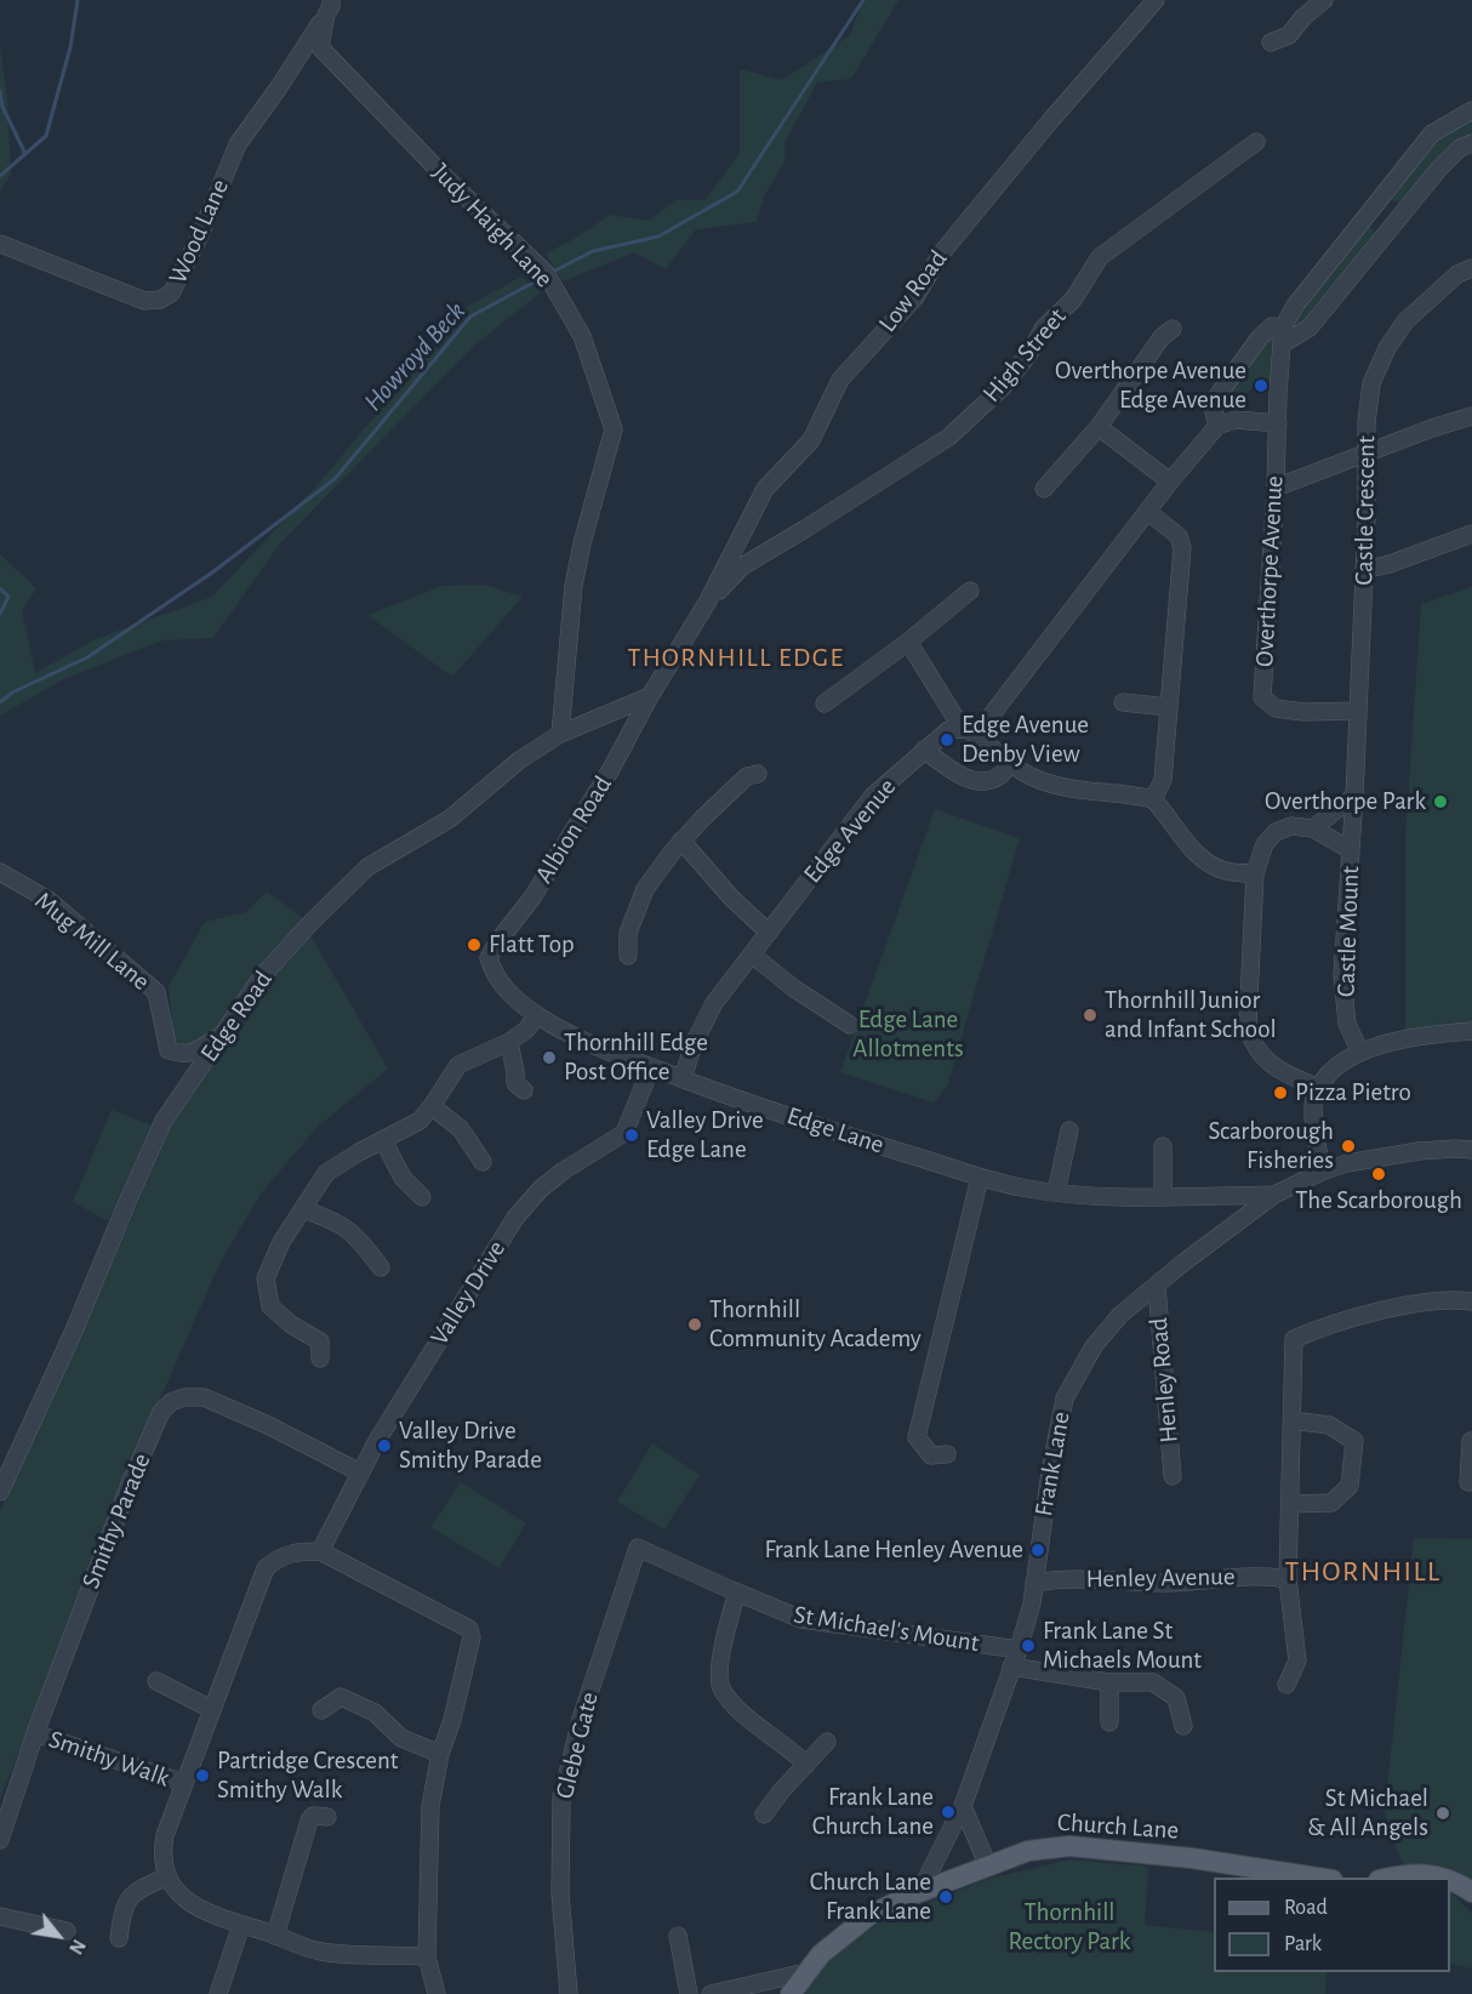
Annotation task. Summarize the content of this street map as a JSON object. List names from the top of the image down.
{
  "streets": {
    "main road": ["Church Lane"],
    "street": [
      "Judy Haigh Lane",
      "Wood Lane",
      "Low Road",
      "High Street",
      "Castle Crescent",
      "Overthorpe Avenue",
      "Albion Road",
      "Edge Avenue",
      "Castle Mount",
      "Mug Mill Lane",
      "Edge Road",
      "Edge Lane",
      "Valley Drive",
      "Henley Road",
      "Frank Lane",
      "Smithy Parade",
      "Henley Avenue",
      "St Michael's Mount",
      "Glebe Gate",
      "Smithy Walk"
    ]
  },
  "crossings": [
    ["Judy Haigh Lane", "Wood Lane"],
    ["Judy Haigh Lane", "Edge Road"],
    ["Low Road", "High Street"],
    ["Low Road", "Albion Road"],
    ["High Street", "Albion Road"],
    ["Castle Crescent", "Overthorpe Avenue"],
    ["Castle Crescent", "Castle Mount"],
    ["Albion Road", "Edge Road"],
    ["Albion Road", "Edge Lane"],
    ["Edge Avenue", "Edge Lane"],
    ["Mug Mill Lane", "Edge Road"],
    ["Edge Lane", "Valley Drive"],
    ["Edge Lane", "Frank Lane"],
    ["Valley Drive", "Smithy Parade"],
    ["Henley Road", "Frank Lane"],
    ["Frank Lane", "Henley Avenue"],
    ["Frank Lane", "St Michael's Mount"],
    ["Frank Lane", "Church Lane"],
    ["Smithy Parade", "Smithy Walk"],
    ["St Michael's Mount", "Glebe Gate"]
  ],
  "districts": ["THORNHILL EDGE", "THORNHILL"],
  "water": ["Howroyd Beck"],
  "parks": ["Edge Lane Allotments", "Thornhill Rectory Park"],
  "places": [
    "Overthorpe Avenue Edge Avenue",
    "Edge Avenue Denby View",
    "Overthorpe Park",
    "Flatt Top",
    "Thornhill Junior and Infant School",
    "Thornhill Edge Post Office",
    "Pizza Pietro",
    "Valley Drive Edge Lane",
    "Scarborough Fisheries",
    "The Scarborough",
    "Thornhill Community Academy",
    "Valley Drive Smithy Parade",
    "Frank Lane Henley Avenue",
    "Frank Lane St Michaels Mount",
    "Partridge Crescent Smithy Walk",
    "Frank Lane Church Lane",
    "St Michael & All Angels",
    "Church Lane Frank Lane"
  ],
  "legend": ["Road", "Park"],
  "north": "bottom right"
}
